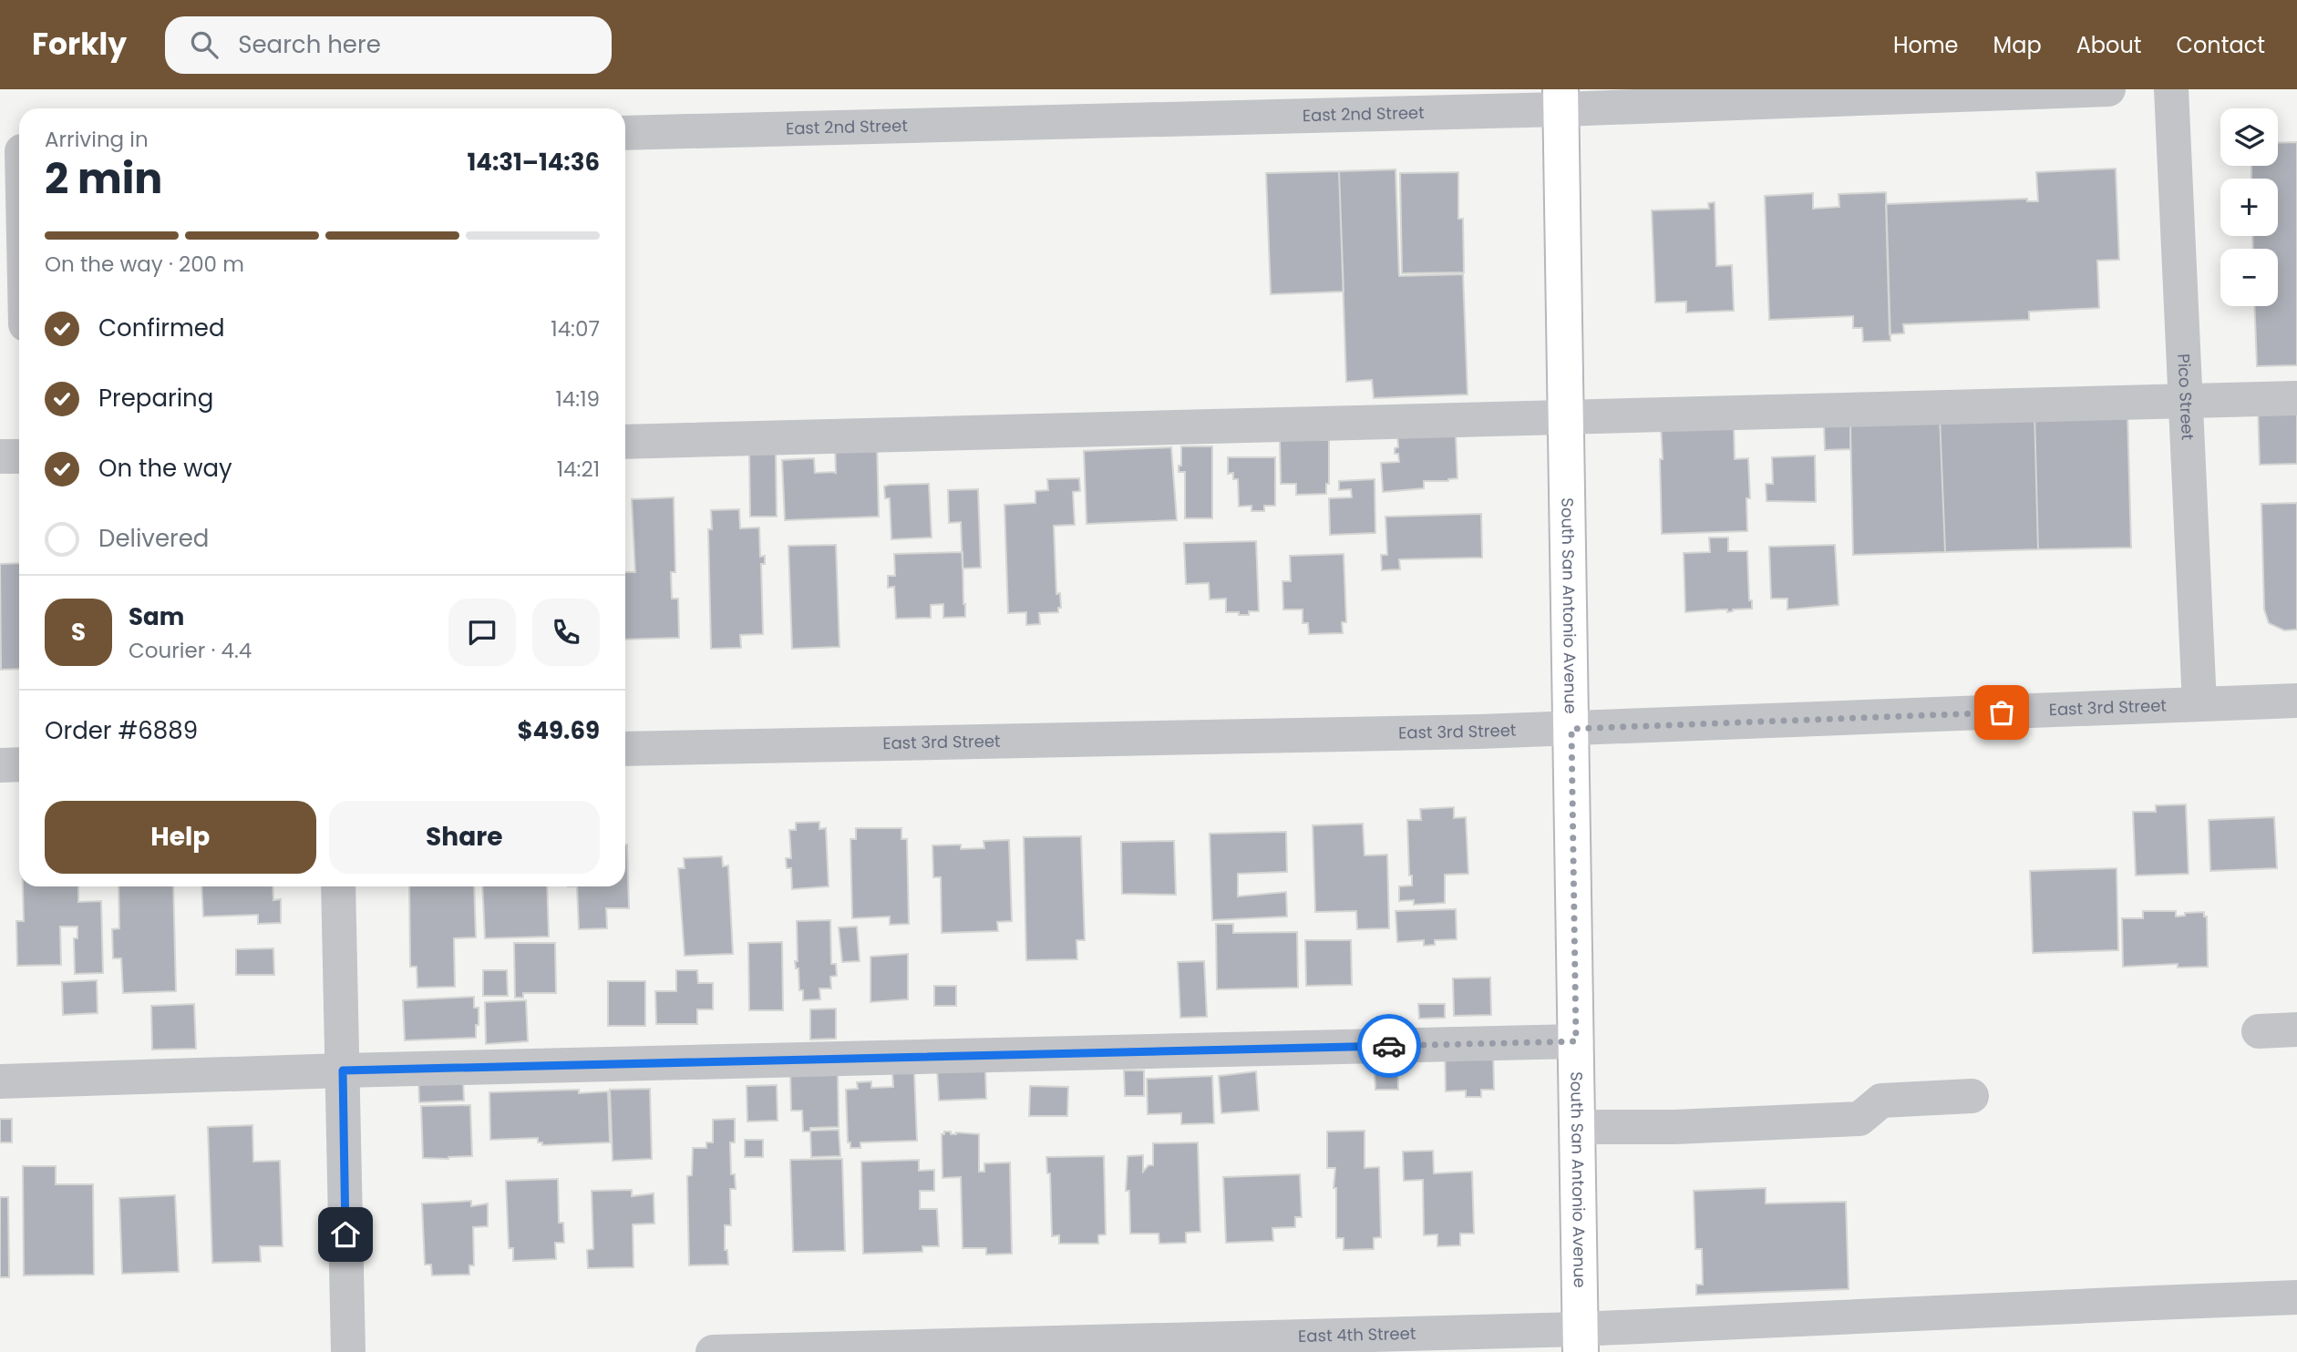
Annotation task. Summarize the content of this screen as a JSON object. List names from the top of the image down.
{
  "streets": {
    "main road": ["South San Antonio Avenue"],
    "street": [
      "East 2nd Street",
      "Pico Street",
      "East 3rd Street",
      "East 4th Street"
    ]
  },
  "crossings": [
    ["East 2nd Street", "South San Antonio Avenue"],
    ["Pico Street", "East 3rd Street"],
    ["South San Antonio Avenue", "East 3rd Street"],
    ["South San Antonio Avenue", "East 4th Street"]
  ],
  "page": {
    "header": "Forkly",
    "search": "Search here",
    "nav": [
      "Home",
      "Map",
      "About",
      "Contact"
    ],
    "map_buttons": ["+", "−"],
    "heading": ["2 min", "Arriving in", "14:31–14:36"],
    "panel": [
      "Sam",
      "Courier · 4.4",
      "Order #6889",
      "$49.69"
    ],
    "bar": "On the way · 200 m",
    "list": [
      ["Confirmed", "14:07"],
      ["Preparing", "14:19"],
      ["On the way", "14:21"],
      "Delivered"
    ],
    "round": "S",
    "buttons": ["Help", "Share"]
  }
}
